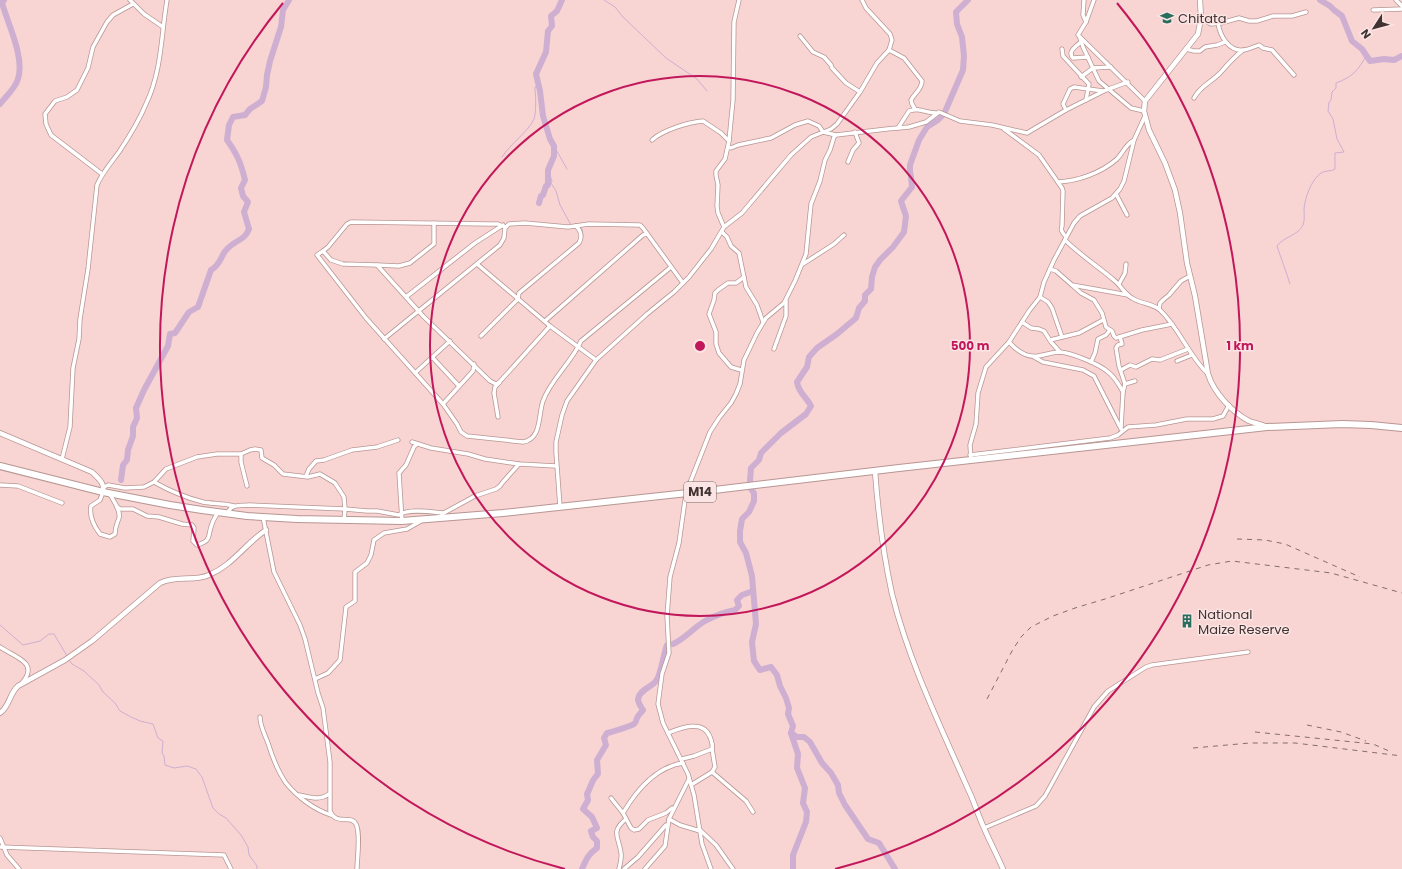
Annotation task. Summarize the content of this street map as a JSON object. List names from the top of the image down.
{
  "streets": {
    "highway": ["M14"]
  },
  "places": {
    "school or university": ["Chitata"],
    "building": ["National Maize Reserve"]
  },
  "north": "bottom left",
  "rings": ["500 m", "1 km"]
}
